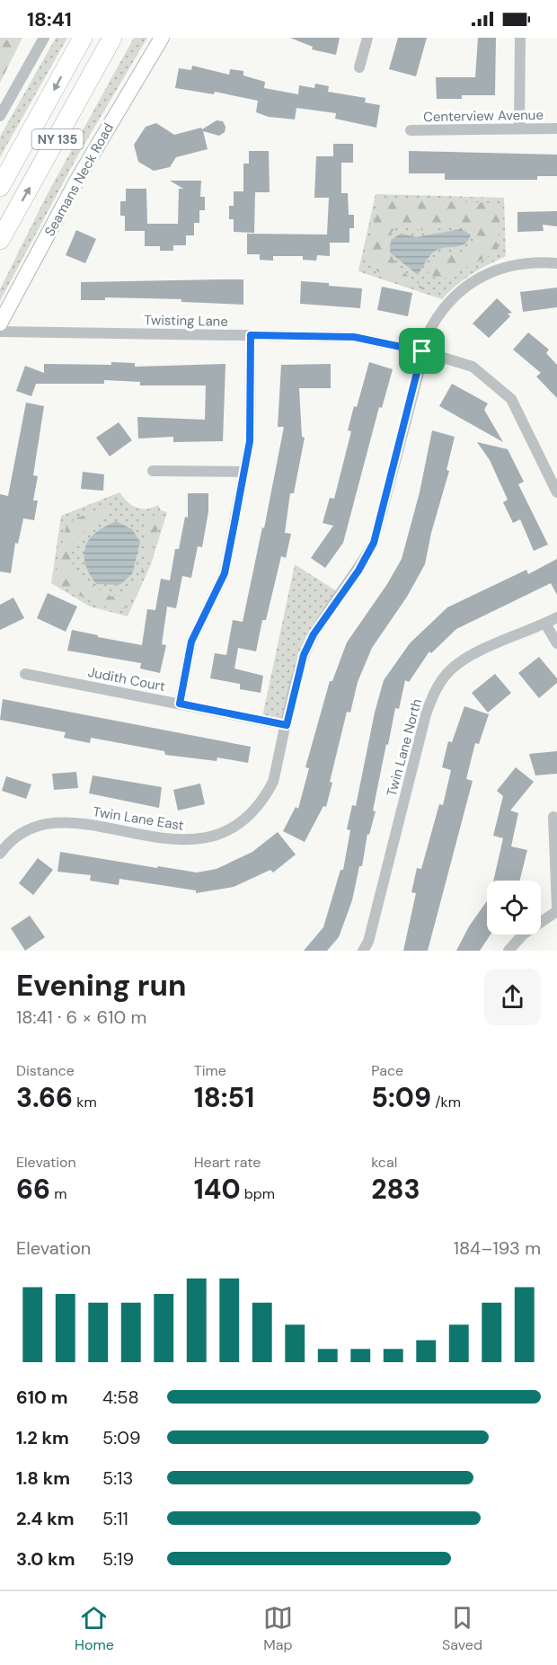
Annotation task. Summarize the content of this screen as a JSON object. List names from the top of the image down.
{
  "streets": {
    "highway": ["NY 135"],
    "main road": ["Seamans Neck Road"],
    "street": [
      "Centerview Avenue",
      "Twisting Lane",
      "Judith Court",
      "Twin Lane North",
      "Twin Lane East"
    ]
  },
  "crossings": [
    ["Twisting Lane", "Twin Lane East"],
    ["Judith Court", "Twin Lane East"]
  ],
  "page": {
    "status": "18:41",
    "heading": ["Evening run", "18:41 · 6 × 610 m"],
    "stats": [
      ["Distance", "3.66 km"],
      ["Time", "18:51"],
      ["Pace", "5:09 /km"],
      ["Elevation", "66 m"],
      ["Heart rate", "140 bpm"],
      ["kcal", "283"]
    ],
    "chart": ["Elevation", "184–193 m"],
    "list": [
      {
        "name": "610 m",
        "note": "4:58"
      },
      {
        "name": "1.2 km",
        "note": "5:09"
      },
      {
        "name": "1.8 km",
        "note": "5:13"
      },
      {
        "name": "2.4 km",
        "note": "5:11"
      },
      {
        "name": "3.0 km",
        "note": "5:19"
      }
    ],
    "tabs": ["Home", "Map", "Saved"]
  }
}
